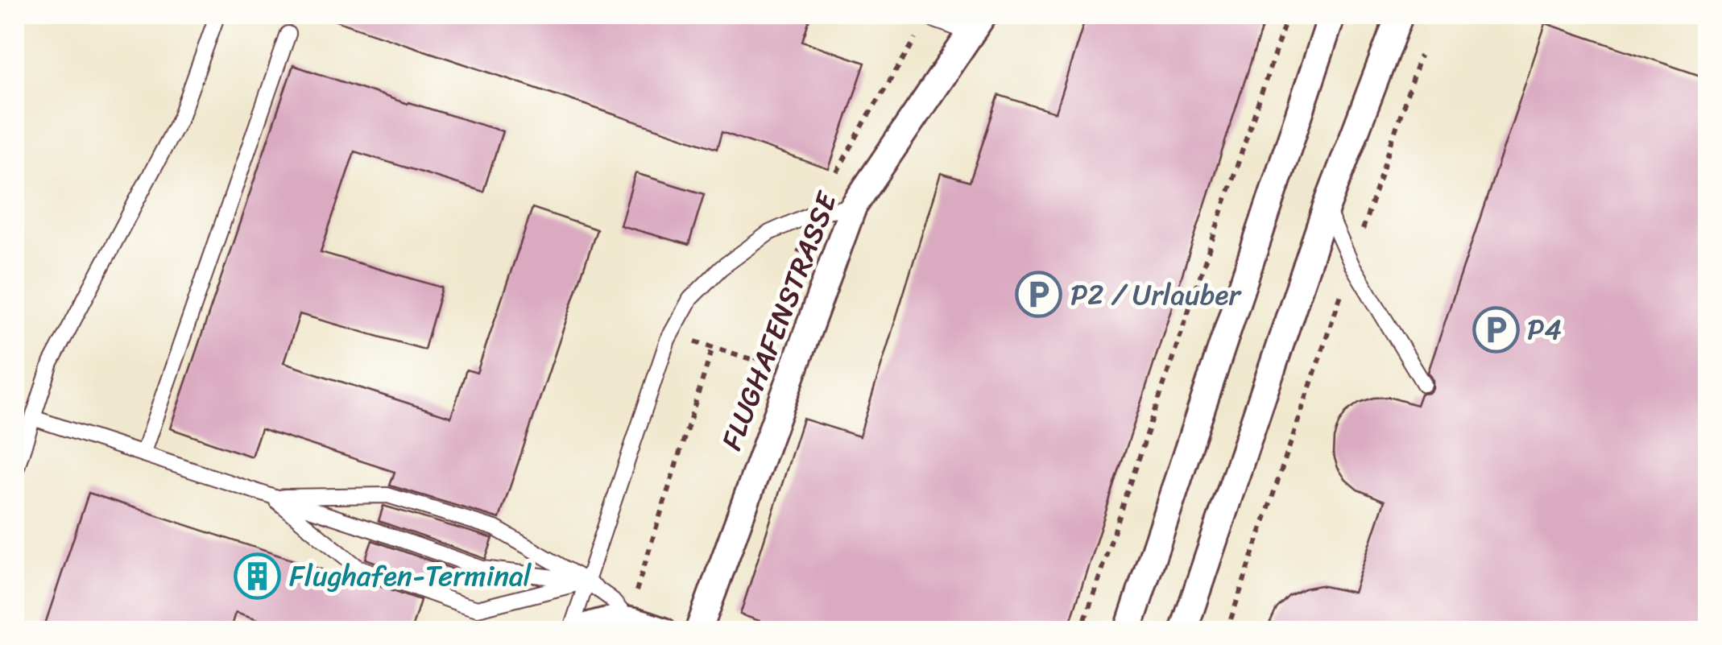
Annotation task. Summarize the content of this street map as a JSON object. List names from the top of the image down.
{
  "streets": {
    "street": ["FLUGHAFENSTRASSE"]
  },
  "places": {
    "parking": ["P2 / Urlauber", "P4"],
    "building": ["Flughafen-Terminal"]
  }
}
